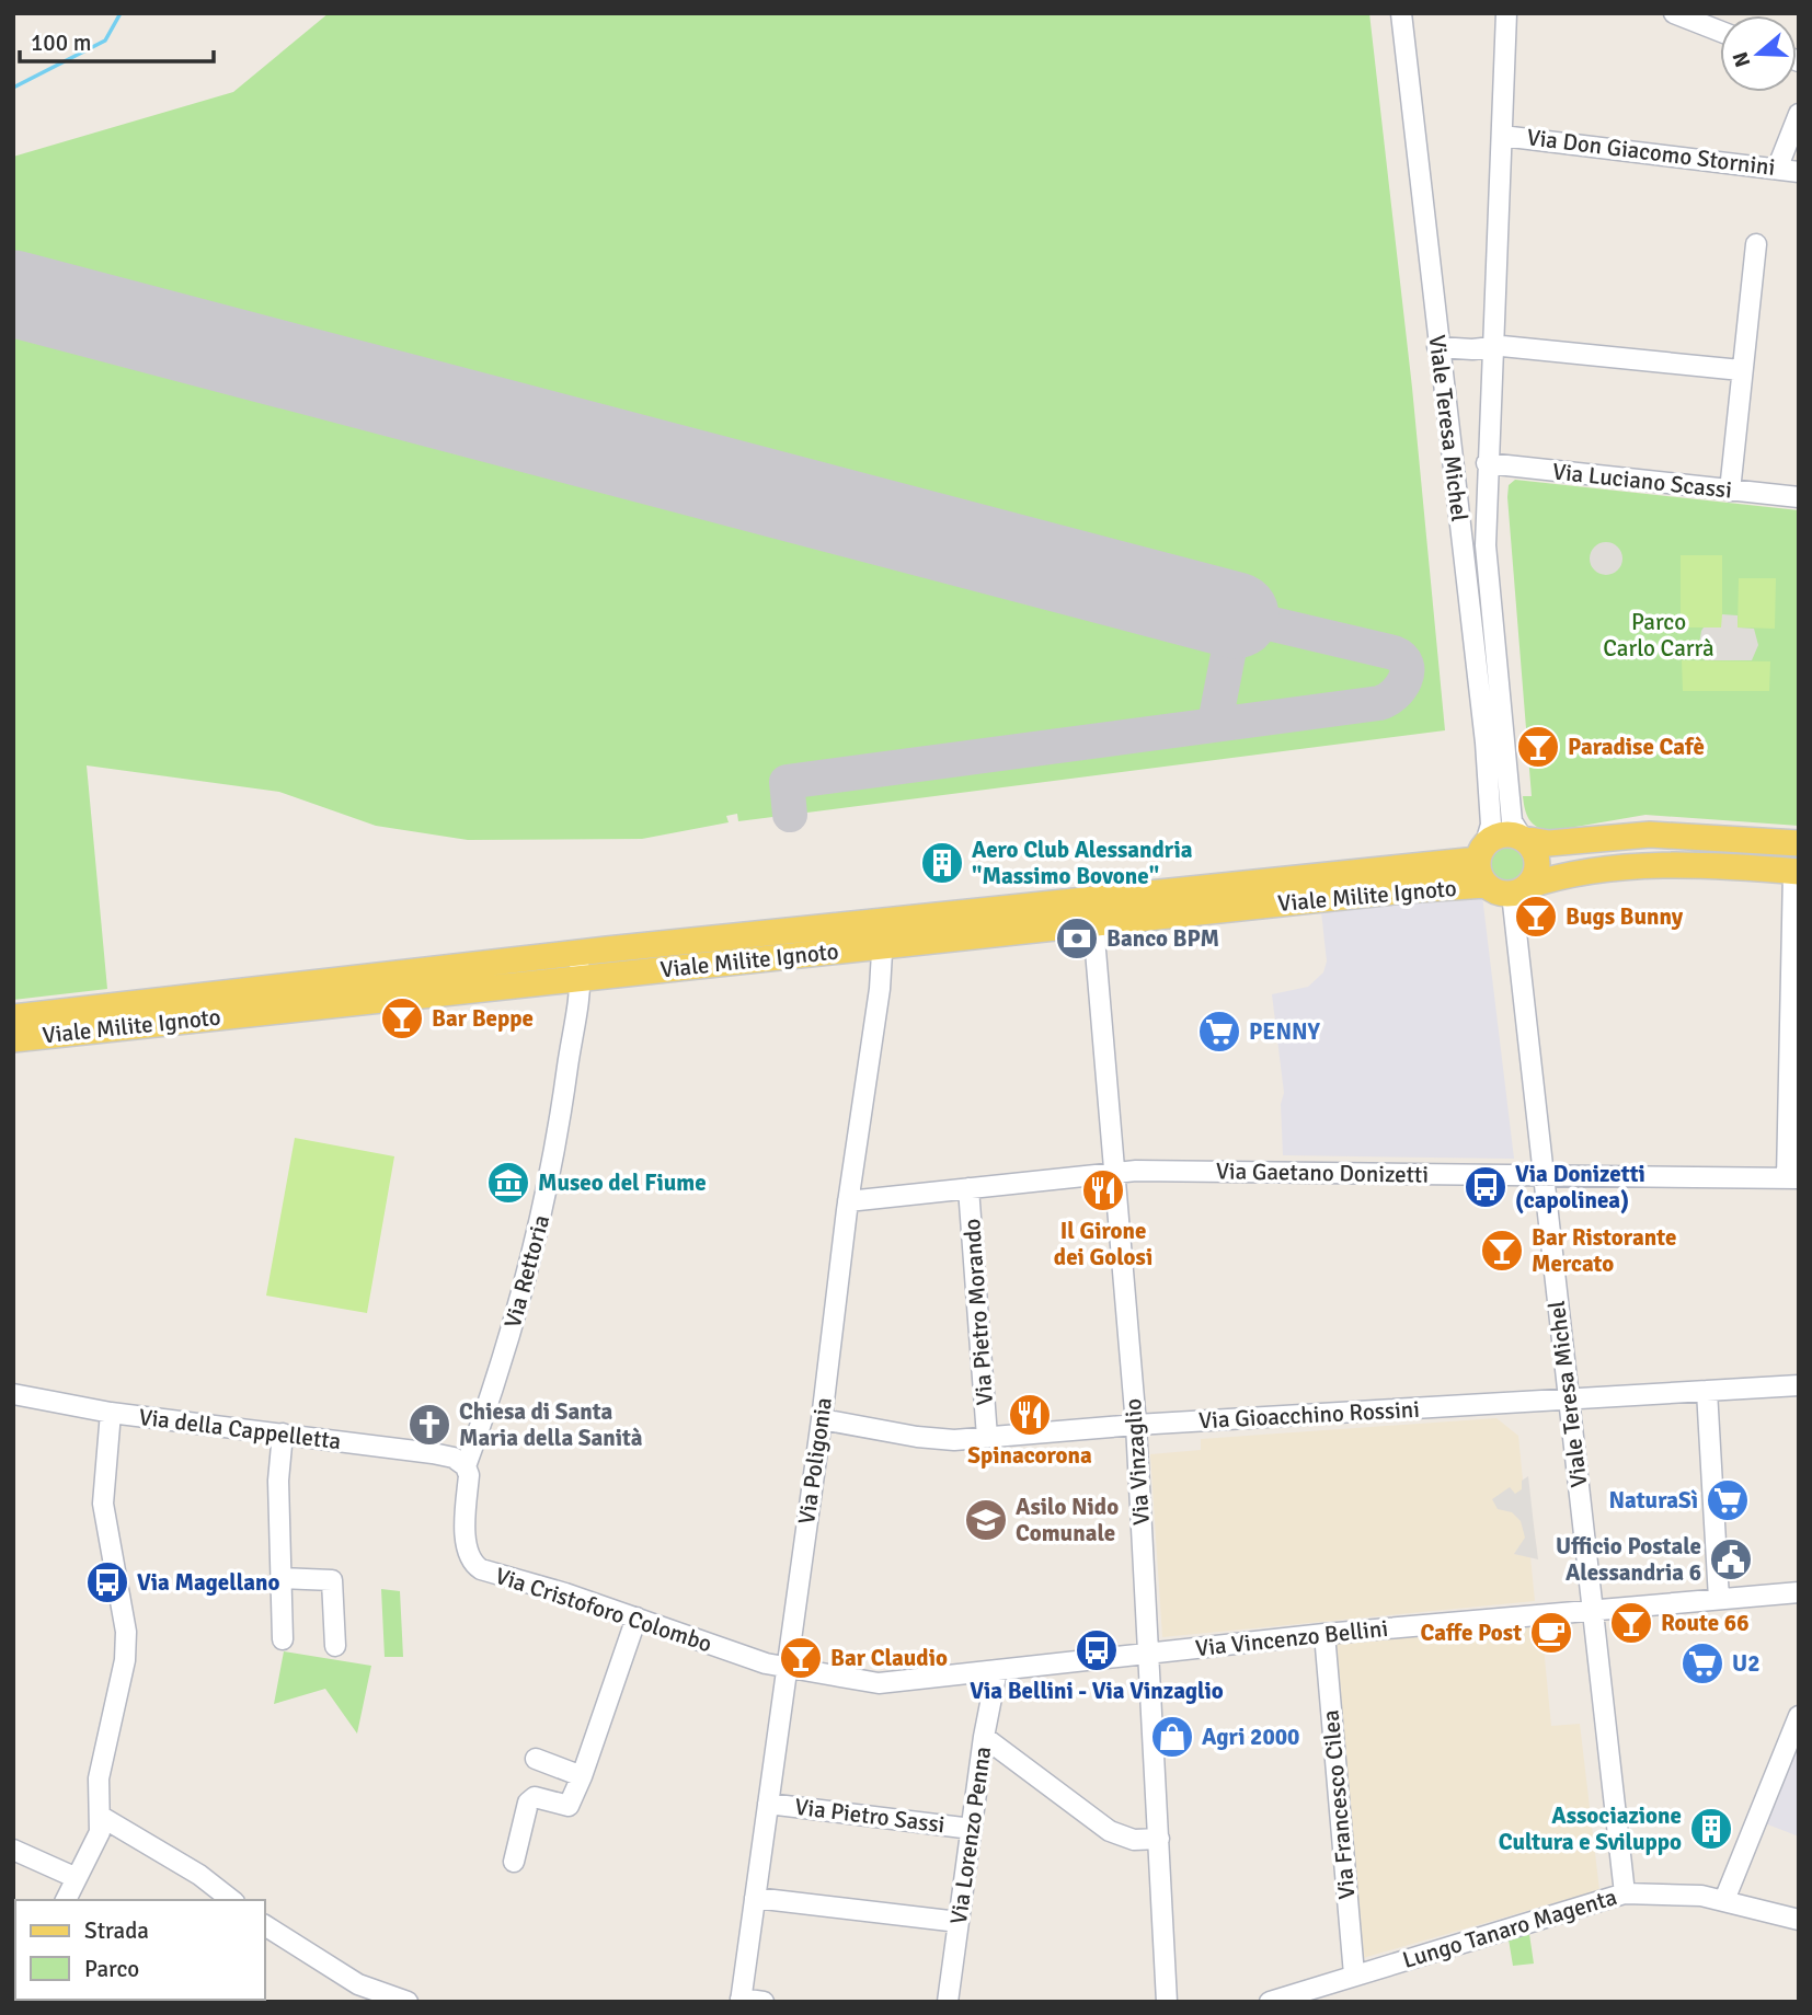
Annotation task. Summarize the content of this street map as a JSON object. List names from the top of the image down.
{
  "streets": {
    "main road": ["Viale Milite Ignoto"],
    "street": [
      "Via Don Giacomo Stornini",
      "Viale Teresa Michel",
      "Via Luciano Scassi",
      "Via Gaetano Donizetti",
      "Via Rettoria",
      "Via Pietro Morando",
      "Via Gioacchino Rossini",
      "Via della Cappelletta",
      "Via Poligonia",
      "Via Vinzaglio",
      "Via Cristoforo Colombo",
      "Via Vincenzo Bellini",
      "Via Francesco Cilea",
      "Via Pietro Sassi",
      "Via Lorenzo Penna",
      "Lungo Tanaro Magenta"
    ]
  },
  "crossings": [
    ["Via Don Giacomo Stornini", "Viale Teresa Michel"],
    ["Viale Teresa Michel", "Via Luciano Scassi"],
    ["Viale Teresa Michel", "Viale Milite Ignoto"],
    ["Viale Teresa Michel", "Via Gaetano Donizetti"],
    ["Viale Teresa Michel", "Via Gioacchino Rossini"],
    ["Viale Teresa Michel", "Via Vincenzo Bellini"],
    ["Viale Teresa Michel", "Lungo Tanaro Magenta"],
    ["Viale Milite Ignoto", "Via Rettoria"],
    ["Viale Milite Ignoto", "Via Poligonia"],
    ["Viale Milite Ignoto", "Via Vinzaglio"],
    ["Via Gaetano Donizetti", "Via Pietro Morando"],
    ["Via Gaetano Donizetti", "Via Poligonia"],
    ["Via Gaetano Donizetti", "Via Vinzaglio"],
    ["Via Rettoria", "Via della Cappelletta"],
    ["Via Rettoria", "Via Cristoforo Colombo"],
    ["Via Pietro Morando", "Via Gioacchino Rossini"],
    ["Via Gioacchino Rossini", "Via Poligonia"],
    ["Via Gioacchino Rossini", "Via Vinzaglio"],
    ["Via della Cappelletta", "Via Cristoforo Colombo"],
    ["Via Poligonia", "Via Cristoforo Colombo"],
    ["Via Poligonia", "Via Vincenzo Bellini"],
    ["Via Poligonia", "Via Pietro Sassi"],
    ["Via Vinzaglio", "Via Vincenzo Bellini"],
    ["Via Cristoforo Colombo", "Via Vincenzo Bellini"],
    ["Via Vincenzo Bellini", "Via Francesco Cilea"],
    ["Via Vincenzo Bellini", "Via Lorenzo Penna"],
    ["Via Francesco Cilea", "Lungo Tanaro Magenta"],
    ["Via Pietro Sassi", "Via Lorenzo Penna"]
  ],
  "parks": ["Parco Carlo Carrà"],
  "places": {
    "bar": [
      "Paradise Cafè",
      "Bugs Bunny",
      "Bar Beppe",
      "Bar Ristorante Mercato",
      "Route 66",
      "Bar Claudio"
    ],
    "building": ["Aero Club Alessandria \"Massimo Bovone\"", "Associazione Cultura e Sviluppo"],
    "bank": ["Banco BPM"],
    "supermarket": ["PENNY", "NaturaSì", "U2"],
    "museum": ["Museo del Fiume"],
    "bus stop": ["Via Donizetti (capolinea)", "Via Magellano", "Via Bellini - Via Vinzaglio"],
    "restaurant": ["Il Girone dei Golosi", "Spinacorona"],
    "church": ["Chiesa di Santa Maria della Sanità"],
    "school or university": ["Asilo Nido Comunale"],
    "public building": ["Ufficio Postale Alessandria 6"],
    "cafe": ["Caffe Post"],
    "shop": ["Agri 2000"]
  },
  "legend": ["Strada", "Parco"],
  "scale_bar": "100 m",
  "north": "left"
}
